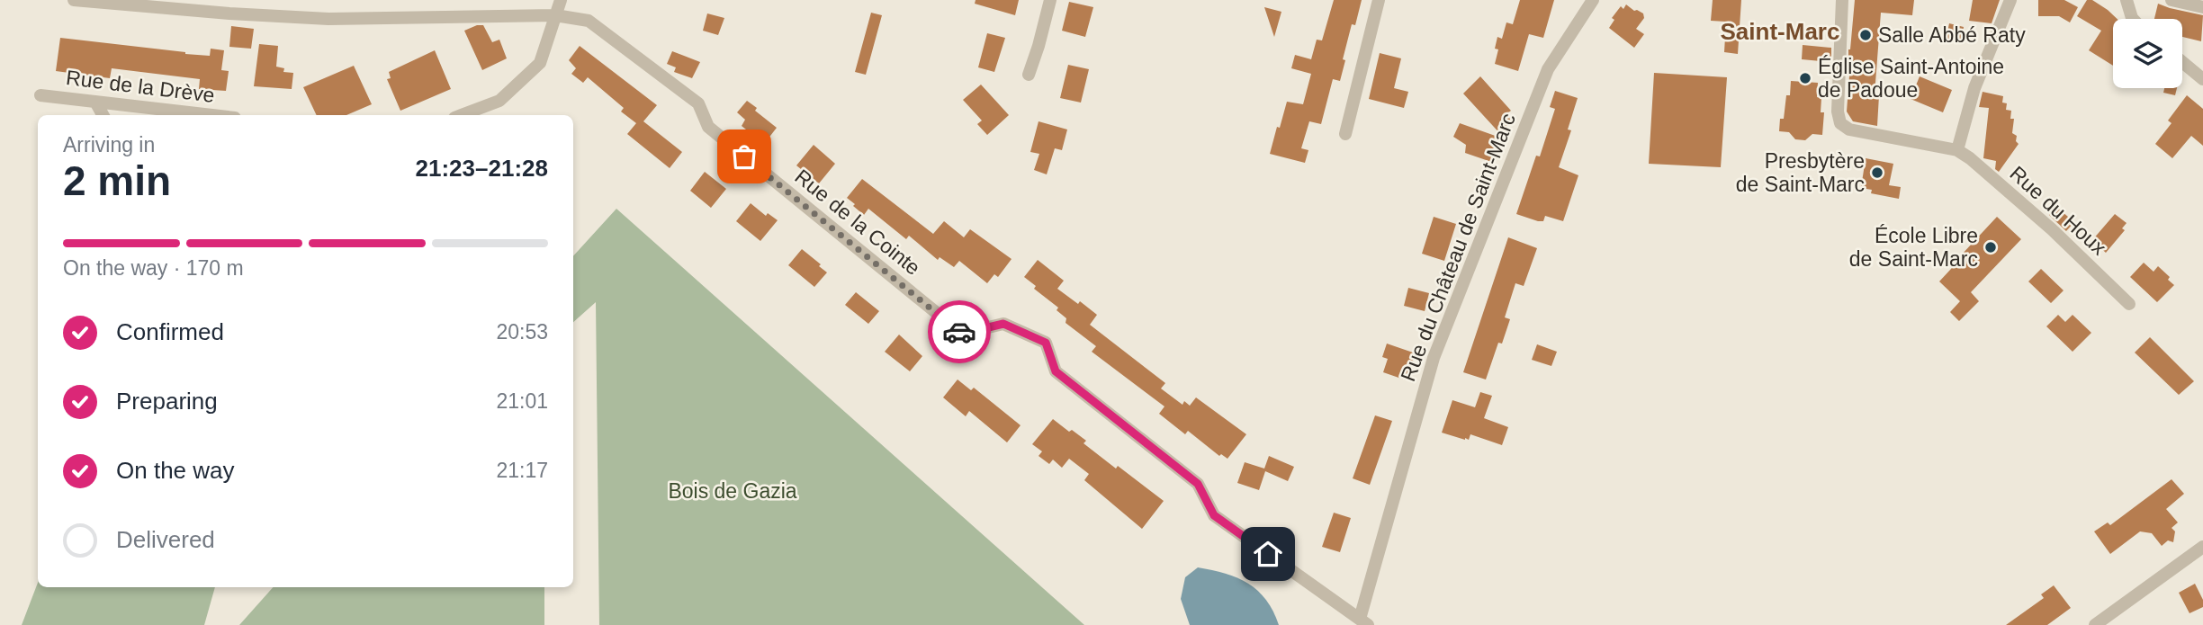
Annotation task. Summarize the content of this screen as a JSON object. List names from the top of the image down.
{
  "streets": {
    "street": [
      "Rue de la Drève",
      "Rue du Houx",
      "Rue de la Cointe",
      "Rue du Château de Saint-Marc"
    ]
  },
  "crossings": [
    ["Rue de la Cointe", "Rue du Château de Saint-Marc"]
  ],
  "districts": ["Saint-Marc"],
  "parks": ["Bois de Gazia"],
  "places": [
    "Salle Abbé Raty",
    "Église Saint-Antoine de Padoue",
    "Presbytère de Saint-Marc",
    "École Libre de Saint-Marc"
  ],
  "page": {
    "heading": ["2 min", "Arriving in", "21:23–21:28"],
    "bar": "On the way · 170 m",
    "list": [
      ["Confirmed", "20:53"],
      ["Preparing", "21:01"],
      ["On the way", "21:17"],
      "Delivered"
    ]
  }
}
